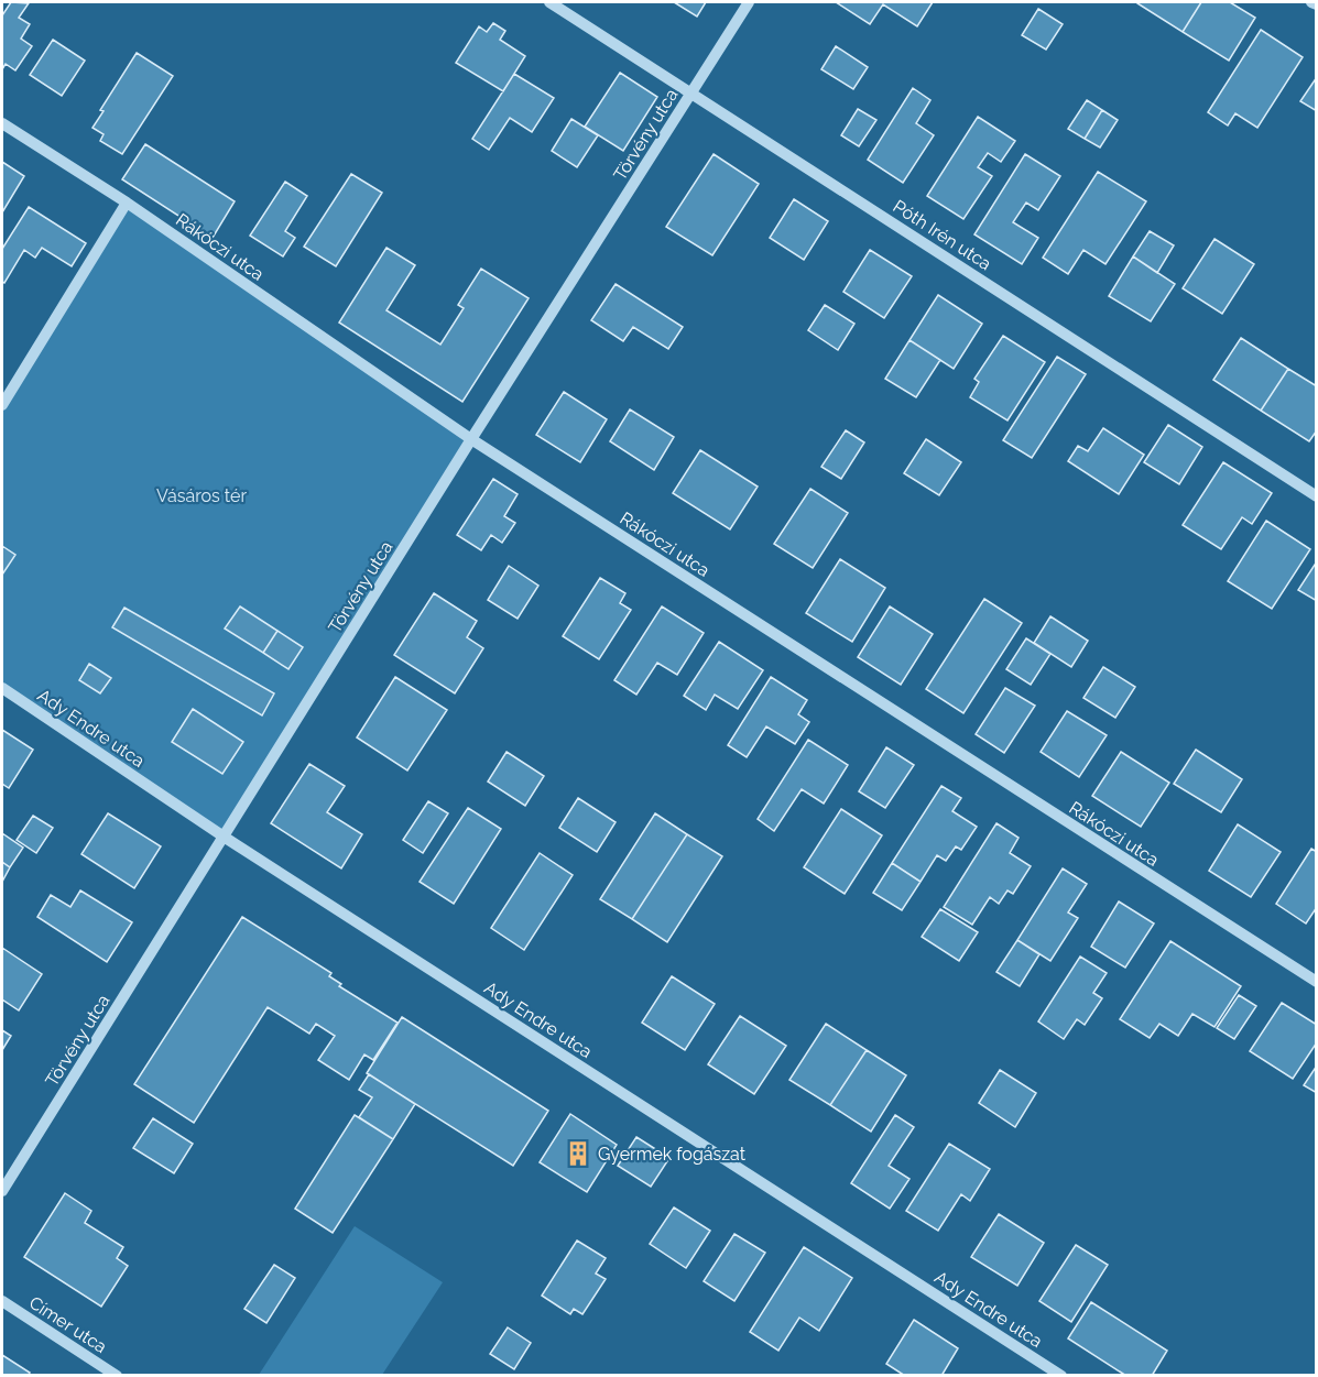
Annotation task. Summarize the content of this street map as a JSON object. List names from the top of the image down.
{
  "streets": {
    "street": [
      "Törvény utca",
      "Póth Irén utca",
      "Rákóczi utca",
      "Ady Endre utca",
      "Címer utca"
    ]
  },
  "crossings": [
    ["Törvény utca", "Póth Irén utca"],
    ["Törvény utca", "Rákóczi utca"],
    ["Törvény utca", "Ady Endre utca"]
  ],
  "parks": ["Vásáros tér"],
  "places": {
    "building": ["Gyermek fogászat"]
  }
}
